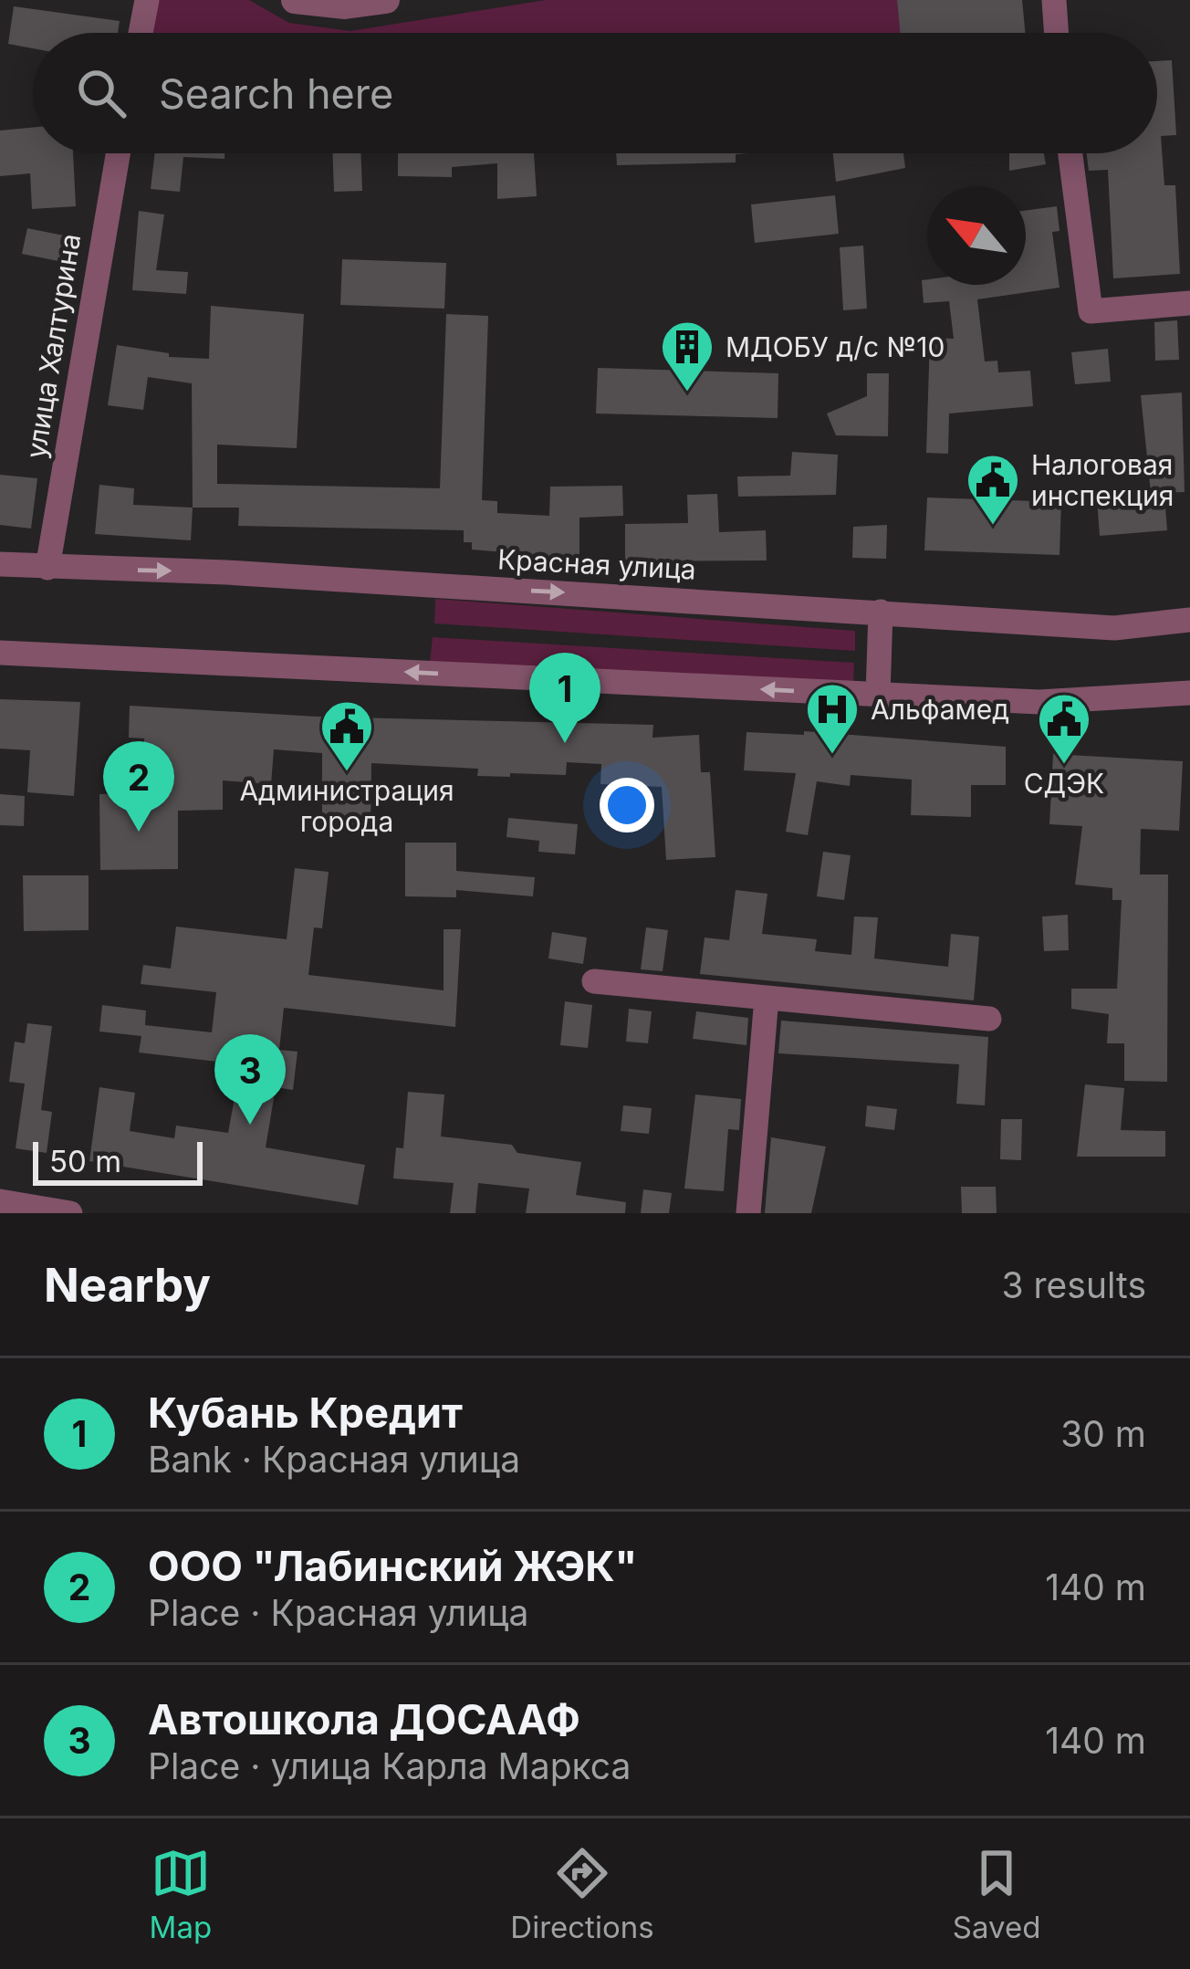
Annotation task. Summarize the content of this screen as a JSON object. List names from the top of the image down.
{
  "streets": {
    "street": ["улица Халтурина", "Красная улица"]
  },
  "crossings": [
    ["улица Халтурина", "Красная улица"]
  ],
  "places": {
    "building": ["МДОБУ д/с №10"],
    "public building": ["Налоговая инспекция", "СДЭК", "Администрация города"],
    "hospital": ["Альфамед"]
  },
  "scale_bar": "50 m",
  "north": "top left",
  "page": {
    "search": "Search here",
    "pins": ["1", "2", "3"],
    "scale": "50 m",
    "heading": ["Nearby", "3 results"],
    "list": [
      {
        "mark": "1",
        "name": "Кубань Кредит",
        "note": "Bank · Красная улица",
        "value": "30 m"
      },
      {
        "mark": "2",
        "name": "ООО \"Лабинский ЖЭК\"",
        "note": "Place · Красная улица",
        "value": "140 m"
      },
      {
        "mark": "3",
        "name": "Автошкола ДОСААФ",
        "note": "Place · улица Карла Маркса",
        "value": "140 m"
      }
    ],
    "nav": ["Map", "Directions", "Saved"]
  }
}
